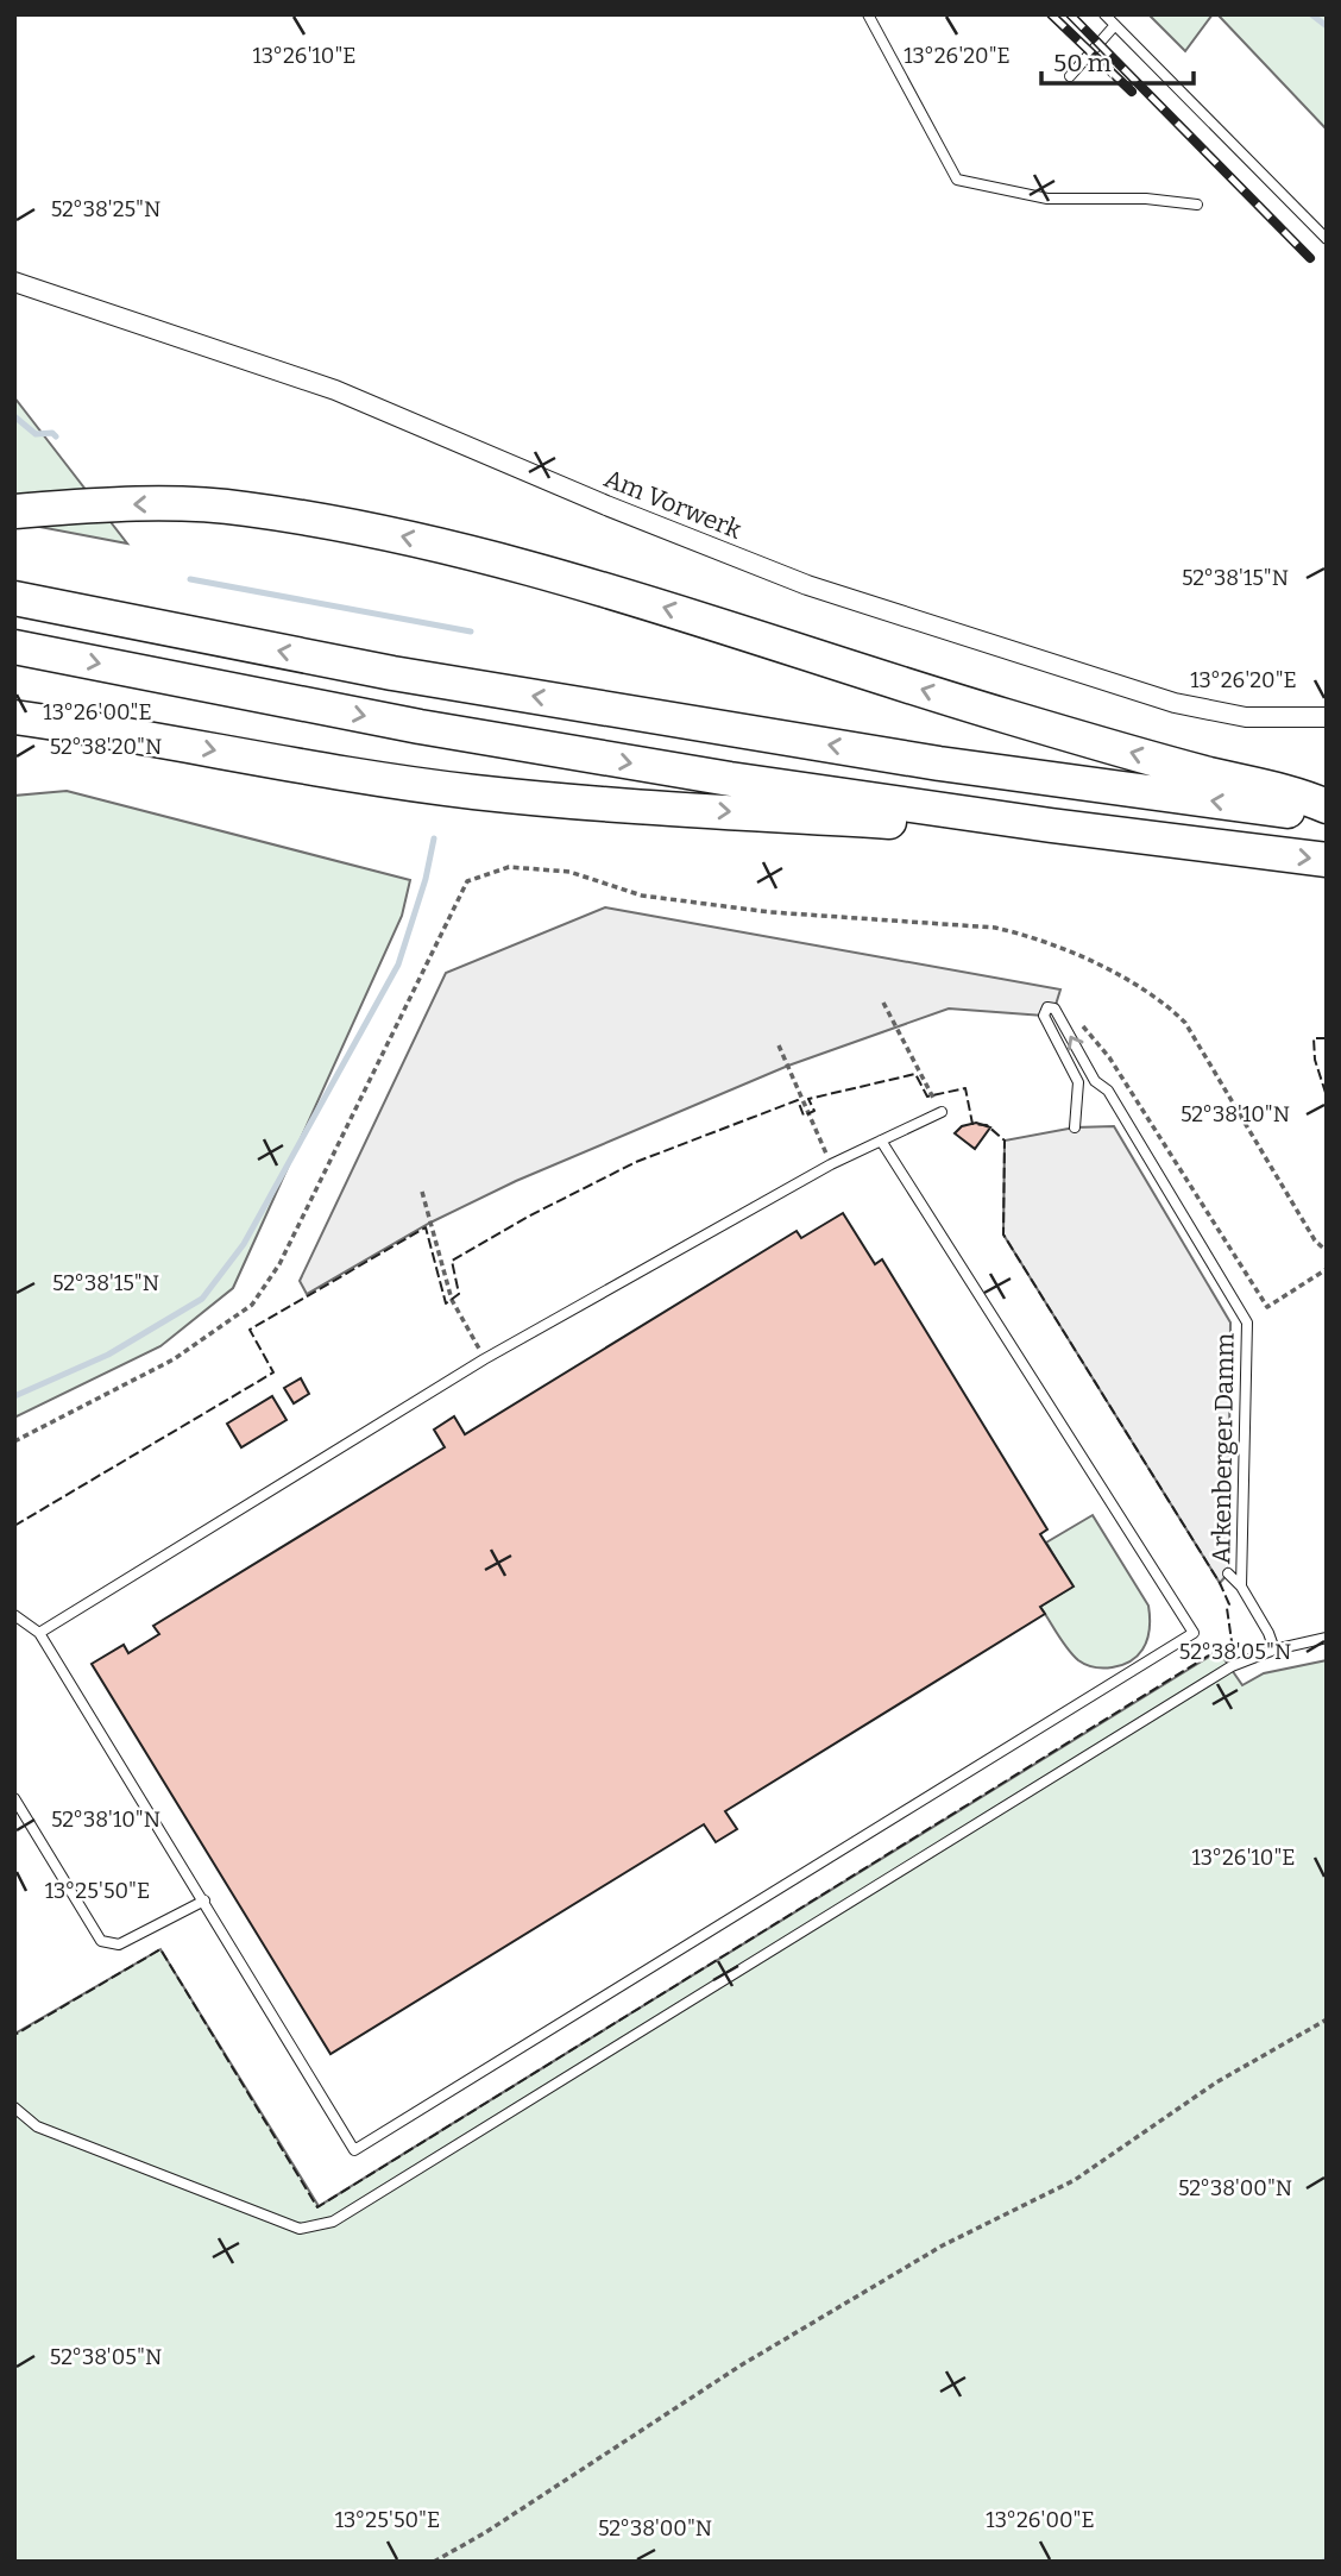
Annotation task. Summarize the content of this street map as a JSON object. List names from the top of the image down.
{
  "streets": {
    "street": ["Am Vorwerk"],
    "lane": ["Arkenberger Damm"]
  },
  "one_way": ["Arkenberger Damm"],
  "scale_bar": "50 m",
  "coordinates": [
    "13°26'10\"E",
    "13°26'20\"E",
    "52°38'25\"N",
    "52°38'15\"N",
    "13°26'00\"E",
    "52°38'20\"N",
    "52°38'10\"N",
    "52°38'05\"N",
    "13°25'50\"E",
    "52°38'00\"N"
  ]
}
